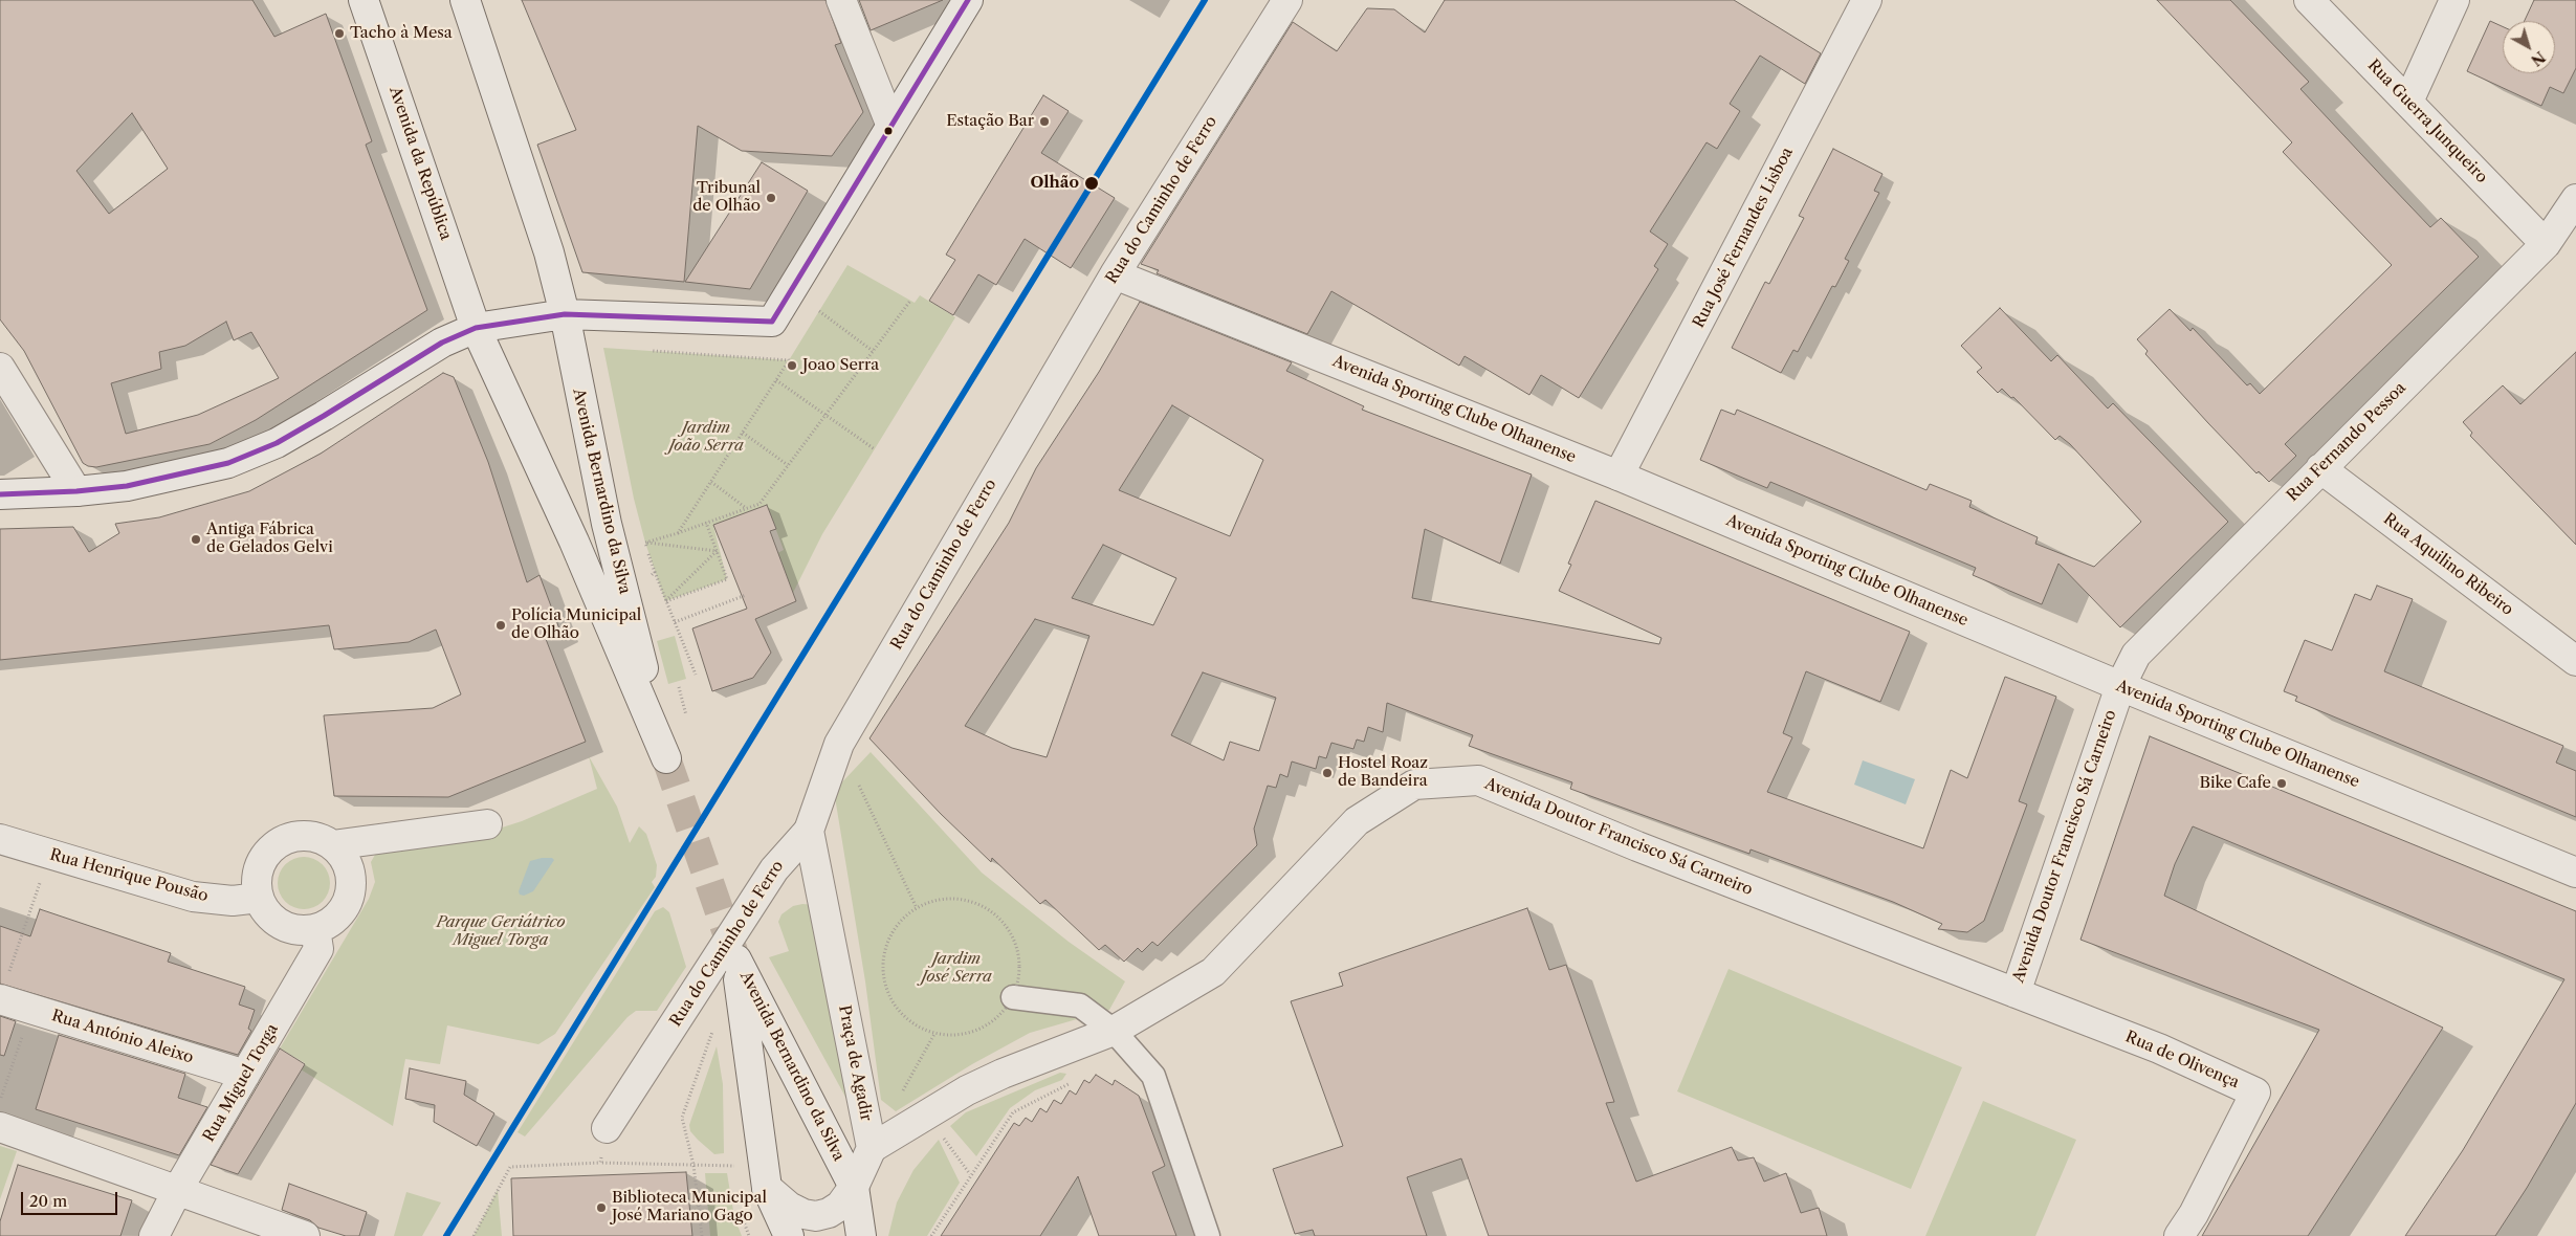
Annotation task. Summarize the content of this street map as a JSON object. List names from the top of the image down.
{
  "streets": {
    "street": [
      "Rua Guerra Junqueiro",
      "Avenida da República",
      "Rua do Caminho de Ferro",
      "Rua José Fernandes Lisboa",
      "Avenida Sporting Clube Olhanense",
      "Rua Fernando Pessoa",
      "Avenida Bernardino da Silva",
      "Rua Aquilino Ribeiro",
      "Avenida Doutor Francisco Sá Carneiro",
      "Rua Henrique Pousão",
      "Rua António Aleixo",
      "Rua de Olivença",
      "Praça de Agadir",
      "Rua Miguel Torga"
    ]
  },
  "crossings": [
    ["Rua Guerra Junqueiro", "Rua Fernando Pessoa"],
    ["Avenida da República", "Avenida Bernardino da Silva"],
    ["Rua do Caminho de Ferro", "Avenida Sporting Clube Olhanense"],
    ["Rua do Caminho de Ferro", "Praça de Agadir"],
    ["Rua José Fernandes Lisboa", "Avenida Sporting Clube Olhanense"],
    ["Avenida Sporting Clube Olhanense", "Rua Fernando Pessoa"],
    ["Avenida Sporting Clube Olhanense", "Avenida Doutor Francisco Sá Carneiro"],
    ["Rua Fernando Pessoa", "Rua Aquilino Ribeiro"],
    ["Rua Fernando Pessoa", "Avenida Doutor Francisco Sá Carneiro"],
    ["Avenida Doutor Francisco Sá Carneiro", "Rua de Olivença"],
    ["Avenida Doutor Francisco Sá Carneiro", "Praça de Agadir"],
    ["Rua Henrique Pousão", "Rua Miguel Torga"],
    ["Rua António Aleixo", "Rua Miguel Torga"]
  ],
  "parks": ["Jardim João Serra", "Parque Geriátrico Miguel Torga", "Jardim José Serra"],
  "places": [
    "Tacho à Mesa",
    "Estação Bar",
    "Olhão",
    "Tribunal de Olhão",
    "Joao Serra",
    "Antiga Fábrica de Gelados Gelvi",
    "Polícia Municipal de Olhão",
    "Hostel Roaz de Bandeira",
    "Bike Cafe",
    "Biblioteca Municipal José Mariano Gago"
  ],
  "scale_bar": "20 m",
  "north": "bottom right"
}
